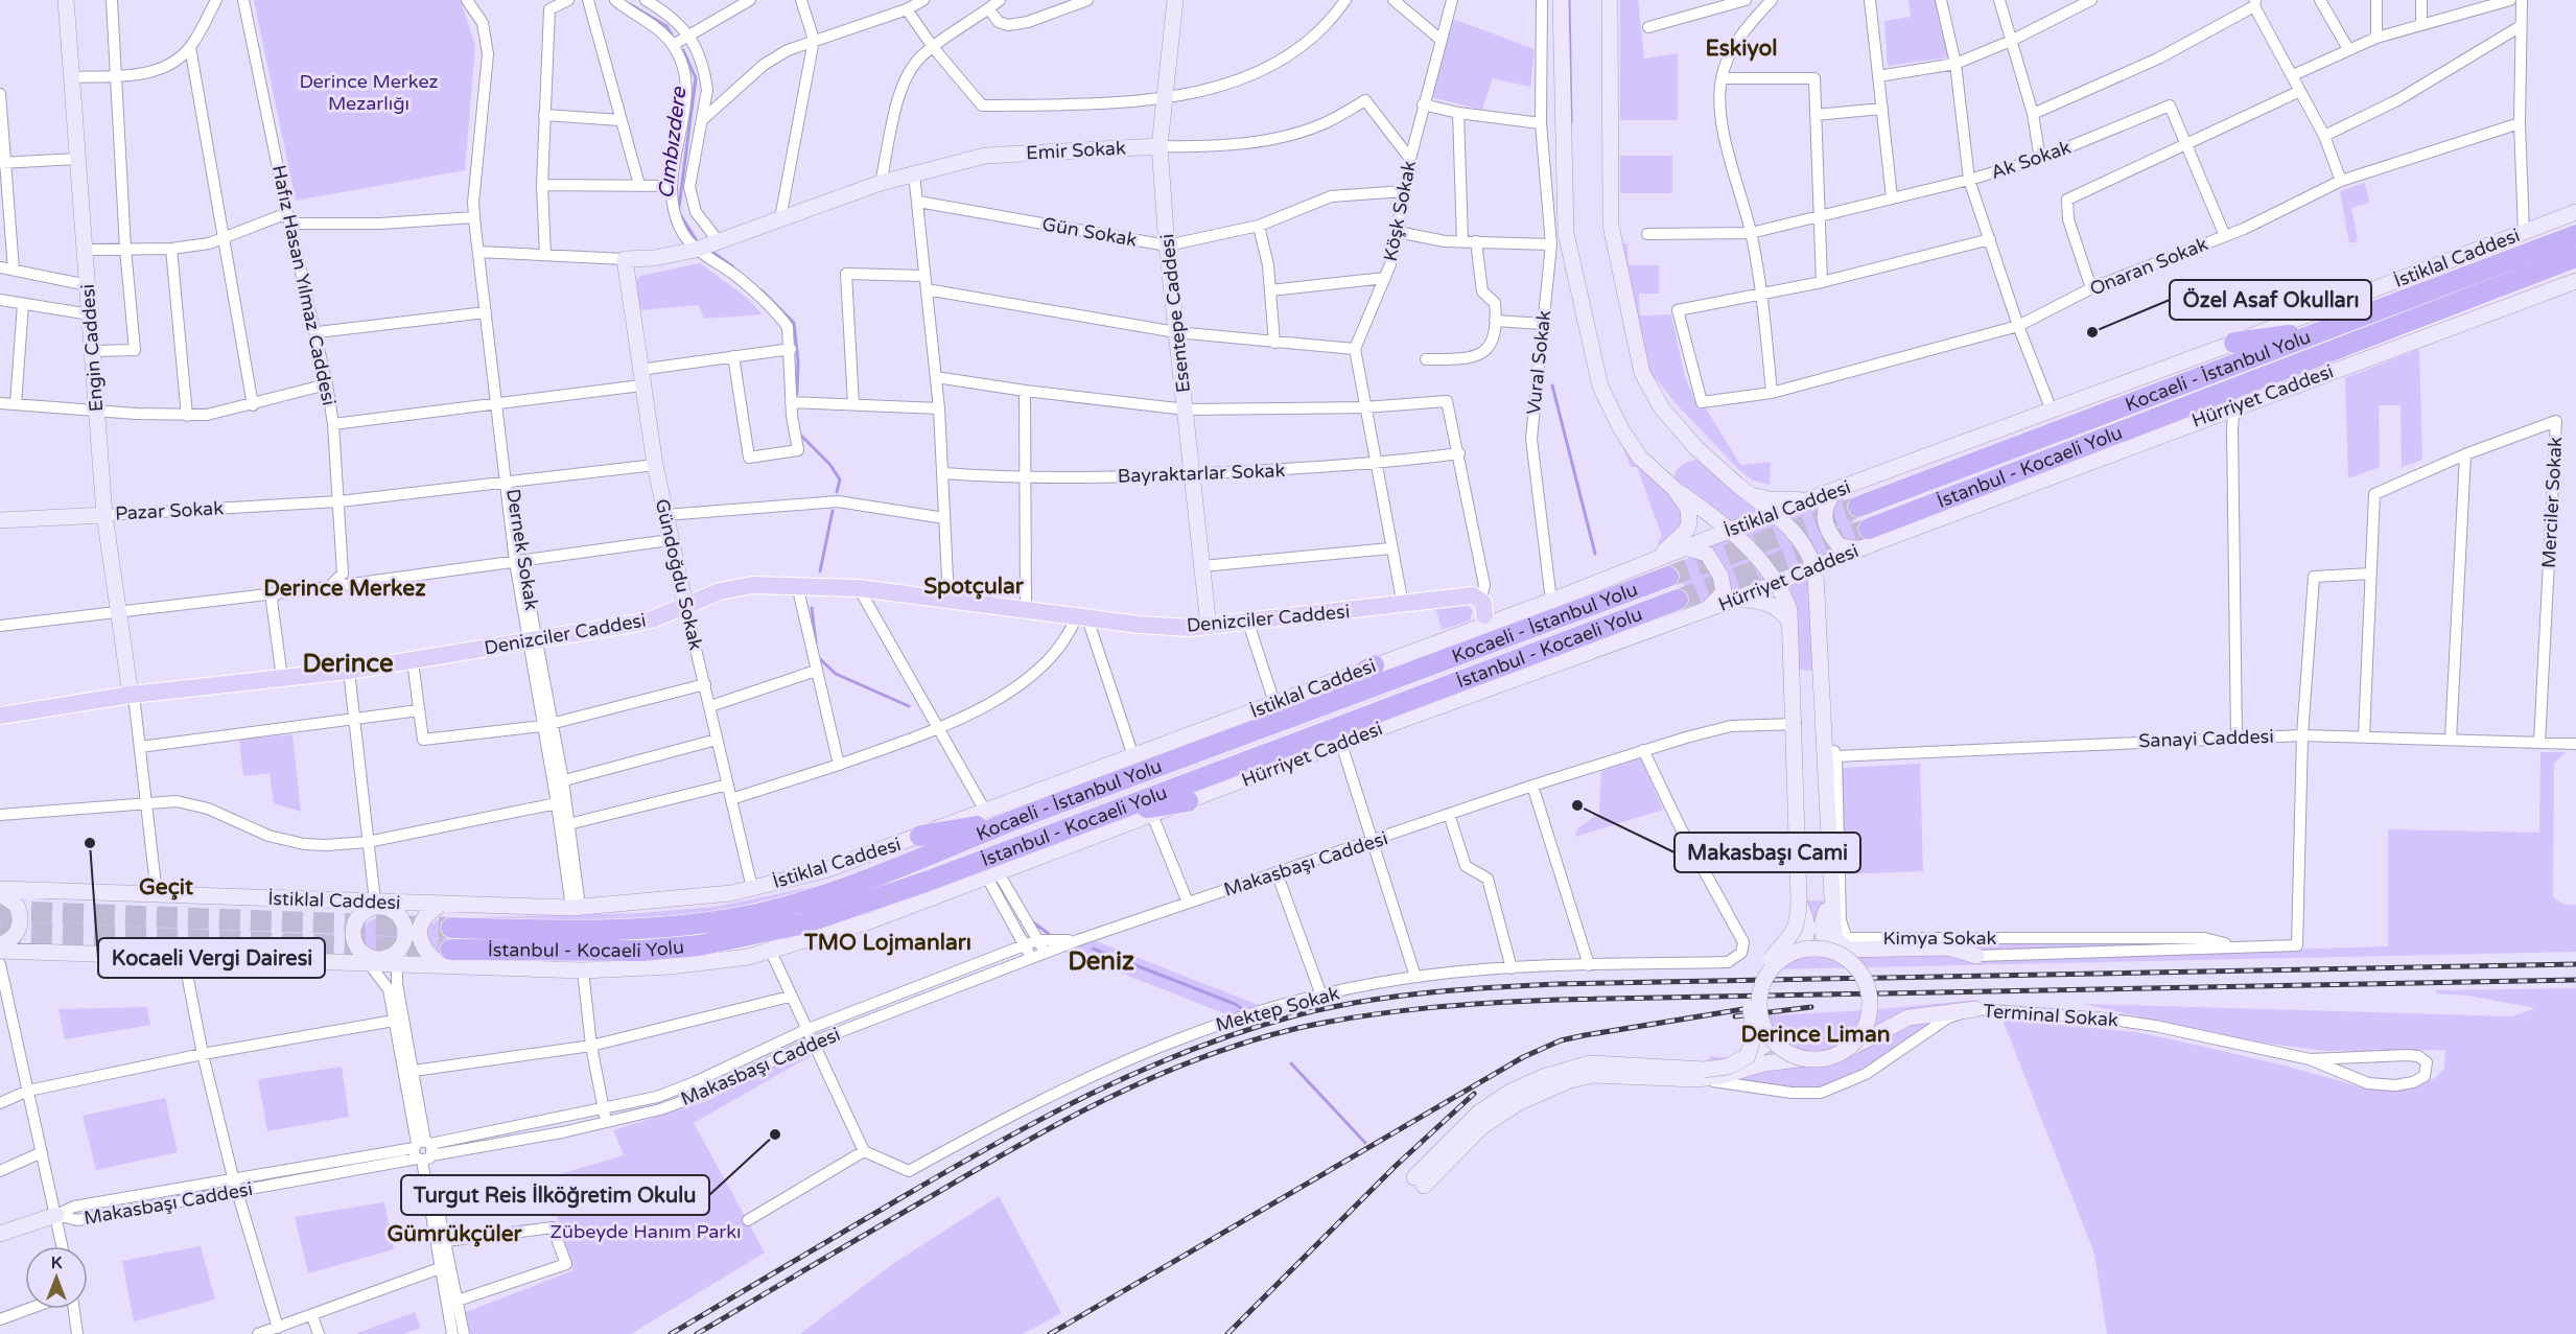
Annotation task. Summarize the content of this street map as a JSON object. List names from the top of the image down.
{
  "streets": {
    "highway": ["Kocaeli - İstanbul Yolu", "İstanbul - Kocaeli Yolu"],
    "main road": [
      "Emir Sokak",
      "İstiklal Caddesi",
      "Esentepe Caddesi",
      "Engin Caddesi",
      "Hürriyet Caddesi",
      "Pazar Sokak",
      "Gündoğdu Sokak",
      "Denizciler Caddesi"
    ],
    "street": [
      "Ak Sokak",
      "Köşk Sokak",
      "Gün Sokak",
      "Onaran Sokak",
      "Hafız Hasan Yılmaz Caddesi",
      "Vural Sokak",
      "Bayraktarlar Sokak",
      "Merciler Sokak",
      "Dernek Sokak",
      "Sanayi Caddesi",
      "Makasbaşı Caddesi",
      "Kimya Sokak",
      "Mektep Sokak",
      "Terminal Sokak"
    ]
  },
  "crossings": [
    ["Emir Sokak", "Köşk Sokak"],
    ["Emir Sokak", "Esentepe Caddesi"],
    ["Emir Sokak", "Gündoğdu Sokak"],
    ["Ak Sokak", "Onaran Sokak"],
    ["Köşk Sokak", "Gün Sokak"],
    ["Gün Sokak", "Esentepe Caddesi"],
    ["İstiklal Caddesi", "Engin Caddesi"],
    ["İstiklal Caddesi", "Vural Sokak"],
    ["İstiklal Caddesi", "Hürriyet Caddesi"],
    ["İstiklal Caddesi", "Dernek Sokak"],
    ["İstiklal Caddesi", "Gündoğdu Sokak"],
    ["İstiklal Caddesi", "Denizciler Caddesi"],
    ["Hafız Hasan Yılmaz Caddesi", "Pazar Sokak"],
    ["Esentepe Caddesi", "Bayraktarlar Sokak"],
    ["Esentepe Caddesi", "Denizciler Caddesi"],
    ["Engin Caddesi", "Pazar Sokak"],
    ["Engin Caddesi", "Denizciler Caddesi"],
    ["Hürriyet Caddesi", "İstanbul - Kocaeli Yolu"],
    ["Merciler Sokak", "Sanayi Caddesi"],
    ["Pazar Sokak", "Dernek Sokak"],
    ["Pazar Sokak", "Gündoğdu Sokak"],
    ["Dernek Sokak", "Denizciler Caddesi"],
    ["Gündoğdu Sokak", "Denizciler Caddesi"],
    ["Sanayi Caddesi", "Kimya Sokak"],
    ["Makasbaşı Caddesi", "Mektep Sokak"]
  ],
  "districts": [
    "Eskiyol",
    "Spotçular",
    "Derince Merkez",
    "Derince",
    "Geçit",
    "TMO Lojmanları",
    "Deniz",
    "Derince Liman",
    "Gümrükçüler"
  ],
  "water": ["Cımbızdere"],
  "parks": ["Derince Merkez Mezarlığı", "Zübeyde Hanım Parkı"],
  "places": [
    "Özel Asaf Okulları",
    "Makasbaşı Cami",
    "Kocaeli Vergi Dairesi",
    "Turgut Reis İlköğretim Okulu"
  ],
  "north": "top"
}
